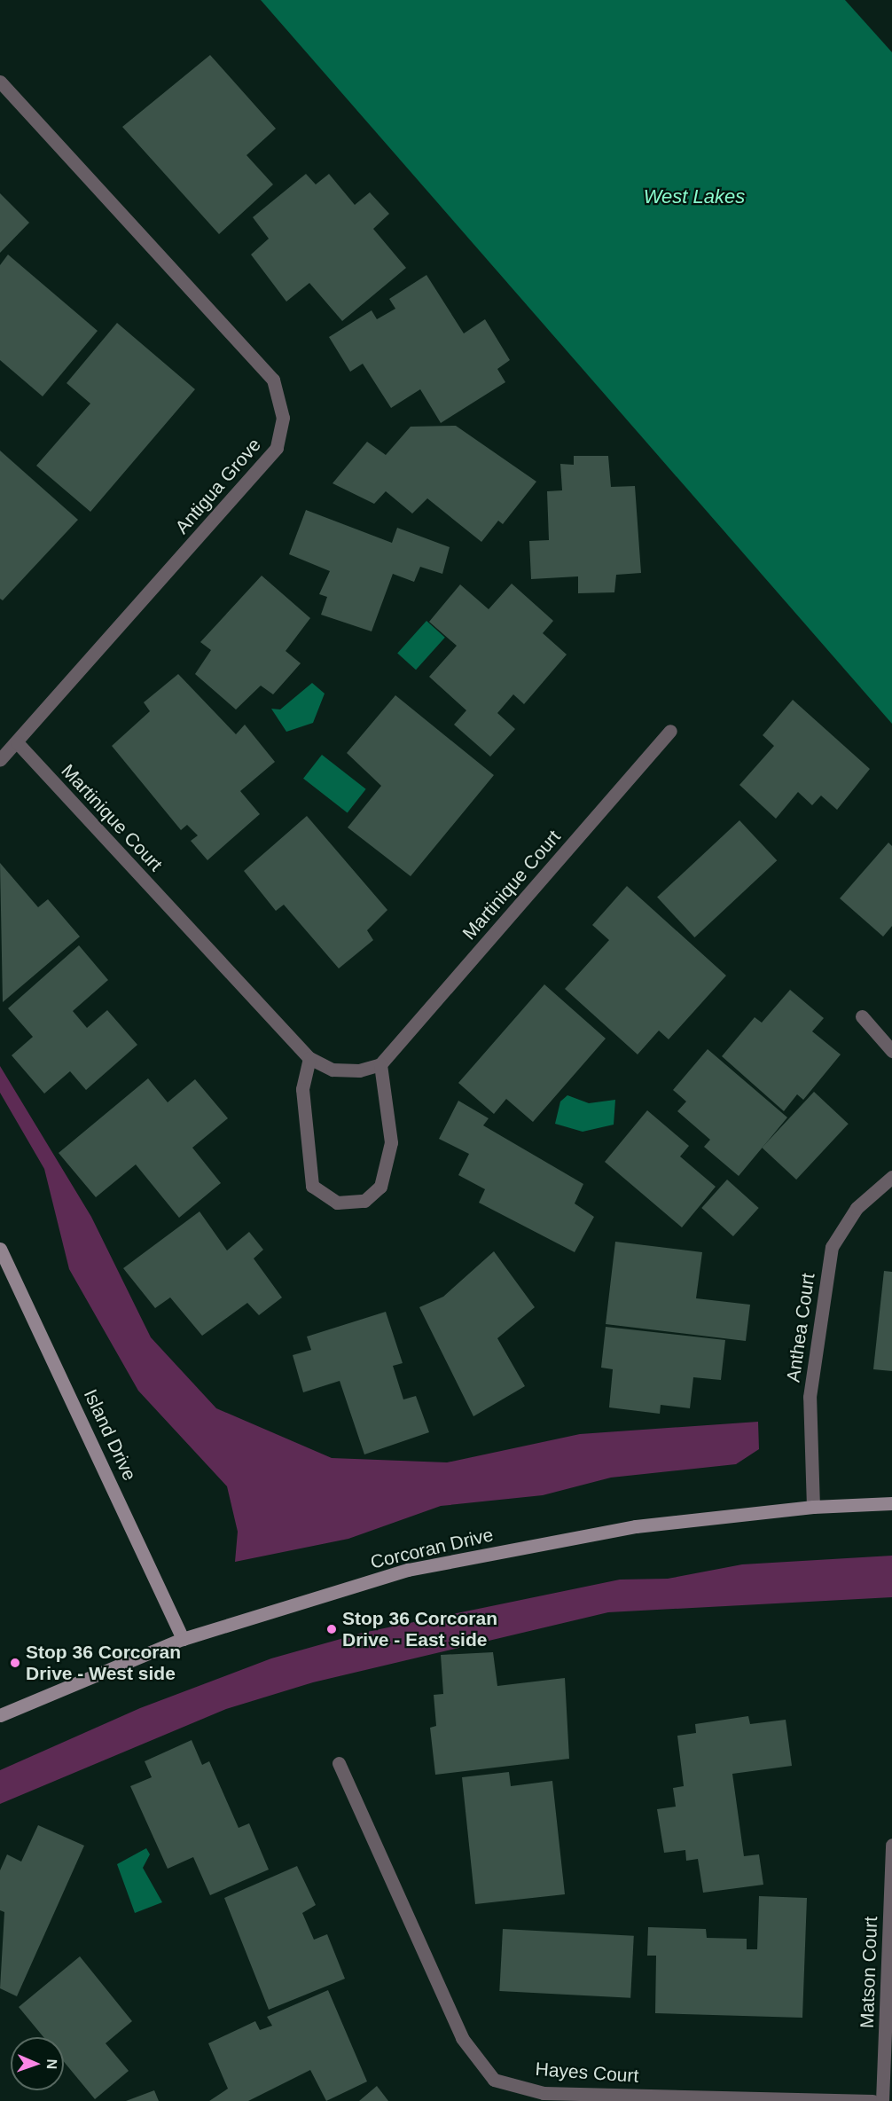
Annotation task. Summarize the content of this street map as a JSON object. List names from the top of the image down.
{
  "streets": {
    "street": [
      "Antigua Grove",
      "Martinique Court",
      "Anthea Court",
      "Island Drive",
      "Corcoran Drive",
      "Matson Court",
      "Hayes Court"
    ]
  },
  "crossings": [
    ["Antigua Grove", "Martinique Court"],
    ["Anthea Court", "Corcoran Drive"],
    ["Island Drive", "Corcoran Drive"]
  ],
  "water": ["West Lakes"],
  "places": ["Stop 36 Corcoran Drive - East side", "Stop 36 Corcoran Drive - West side"],
  "north": "right"
}
